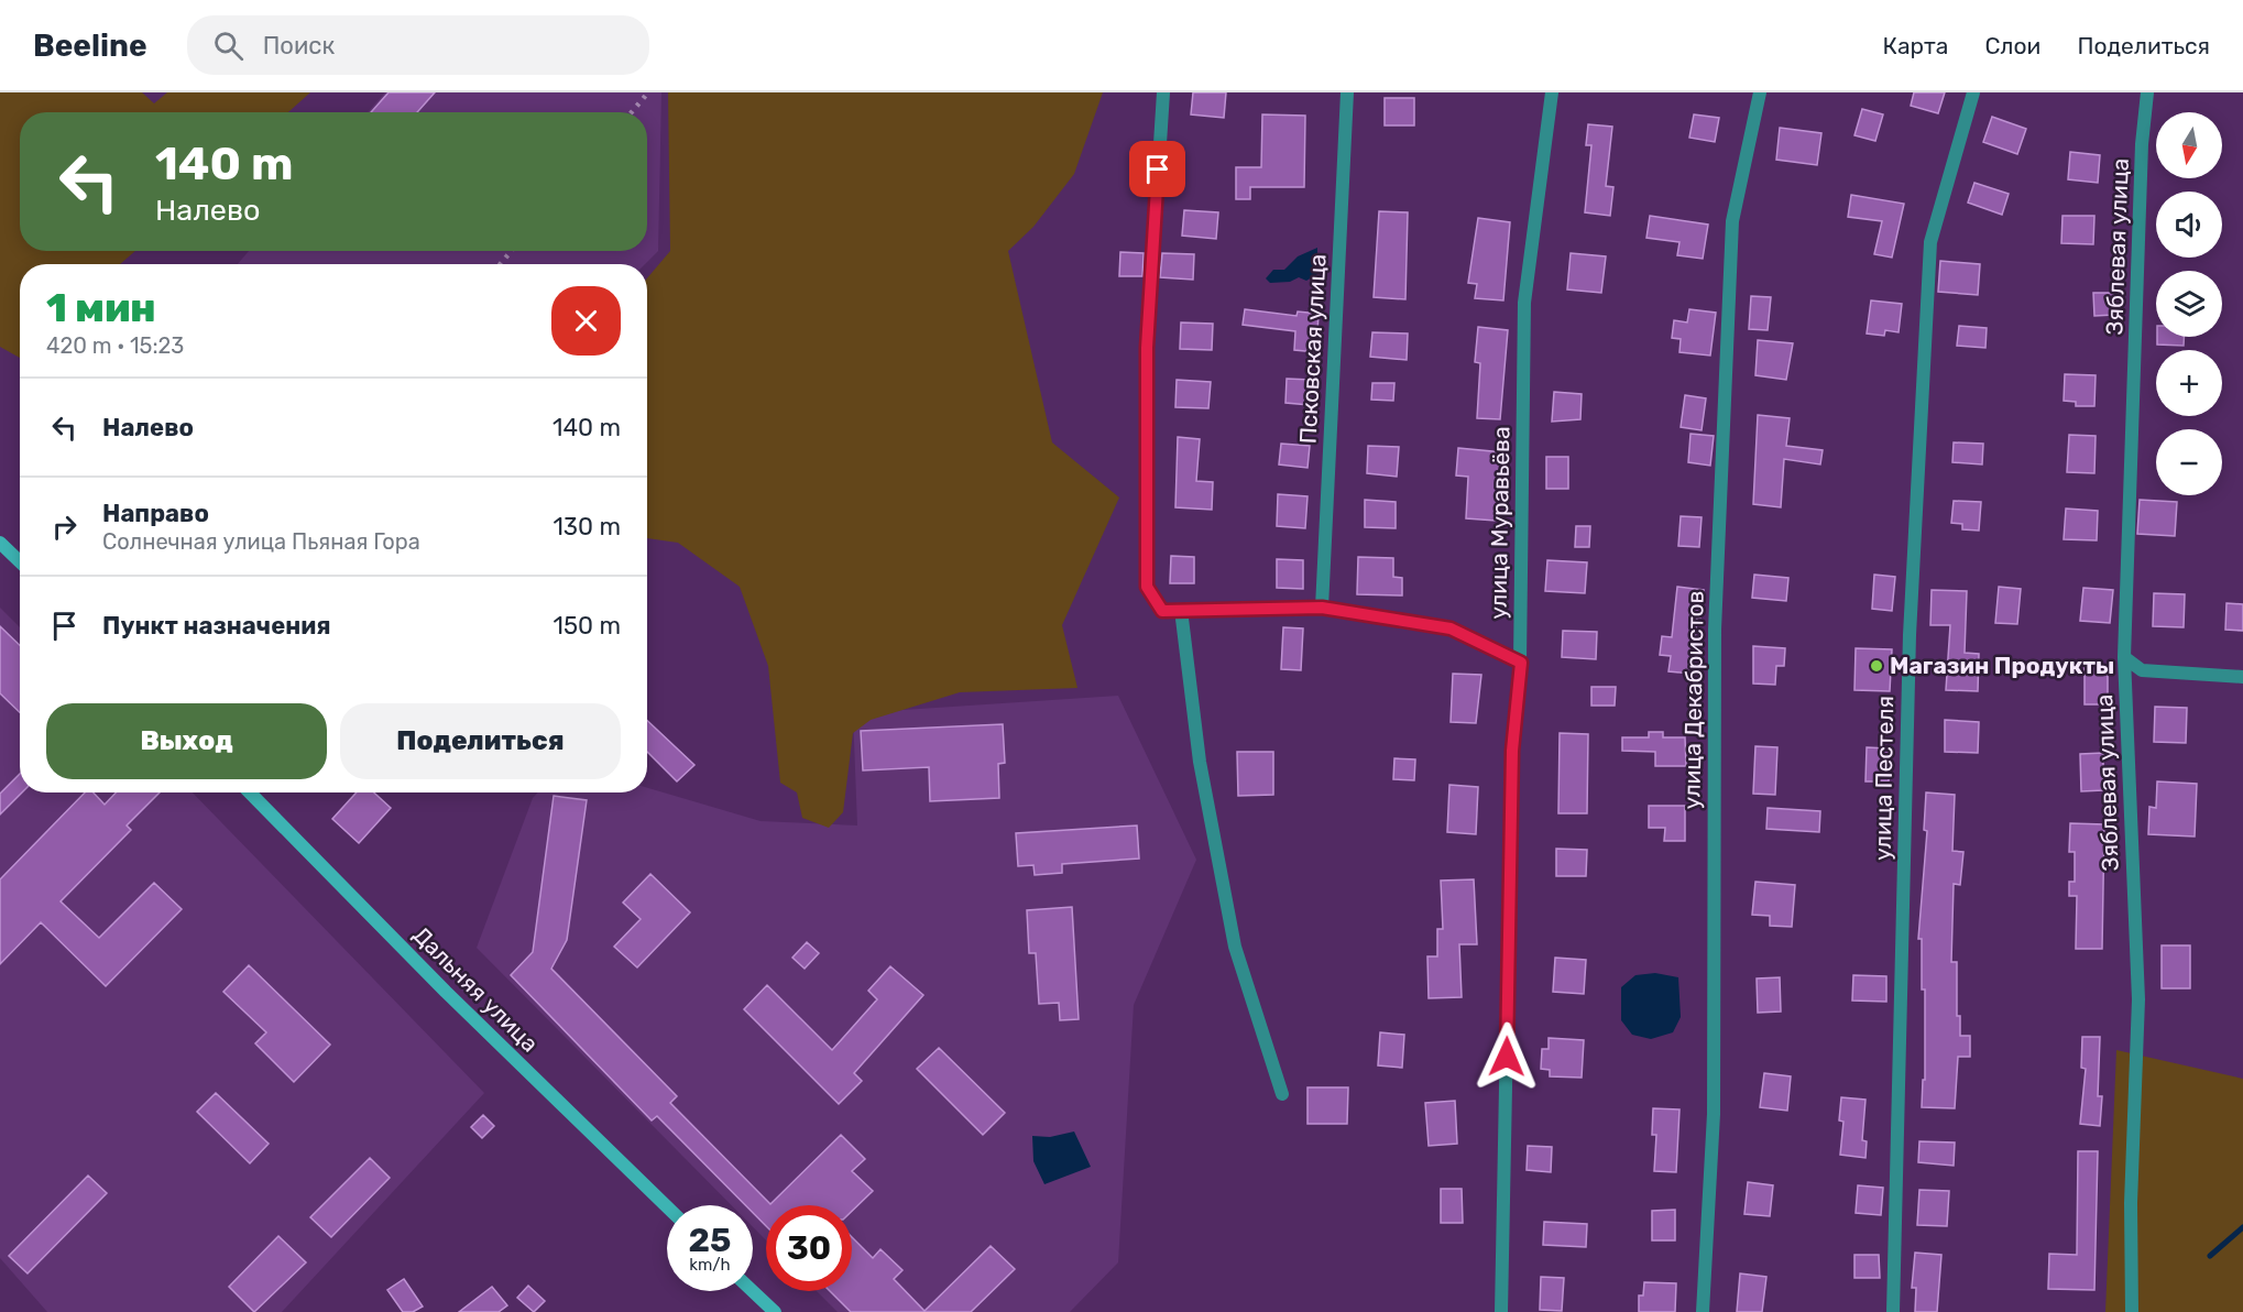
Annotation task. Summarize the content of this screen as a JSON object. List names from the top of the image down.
{
  "streets": {
    "main road": ["Дальняя улица"],
    "street": [
      "Зяблевая улица",
      "Псковская улица",
      "улица Муравьёва",
      "улица Декабристов",
      "улица Пестеля"
    ]
  },
  "places": ["Магазин Продукты"],
  "north": "bottom",
  "page": {
    "header": "Beeline",
    "search": "Поиск",
    "nav": ["Карта", "Слои", "Поделиться"],
    "map_buttons": ["+", "−"],
    "turn": ["140 m", "Налево"],
    "heading": ["1 мин", "420 m · 15:23"],
    "list": [
      {
        "name": "Налево",
        "value": "140 m"
      },
      {
        "name": "Направо",
        "note": "Солнечная улица Пьяная Гора",
        "value": "130 m"
      },
      {
        "name": "Пункт назначения",
        "value": "150 m"
      }
    ],
    "buttons": ["Выход", "Поделиться"],
    "speed": "25 km/h",
    "limit": "30"
  }
}
